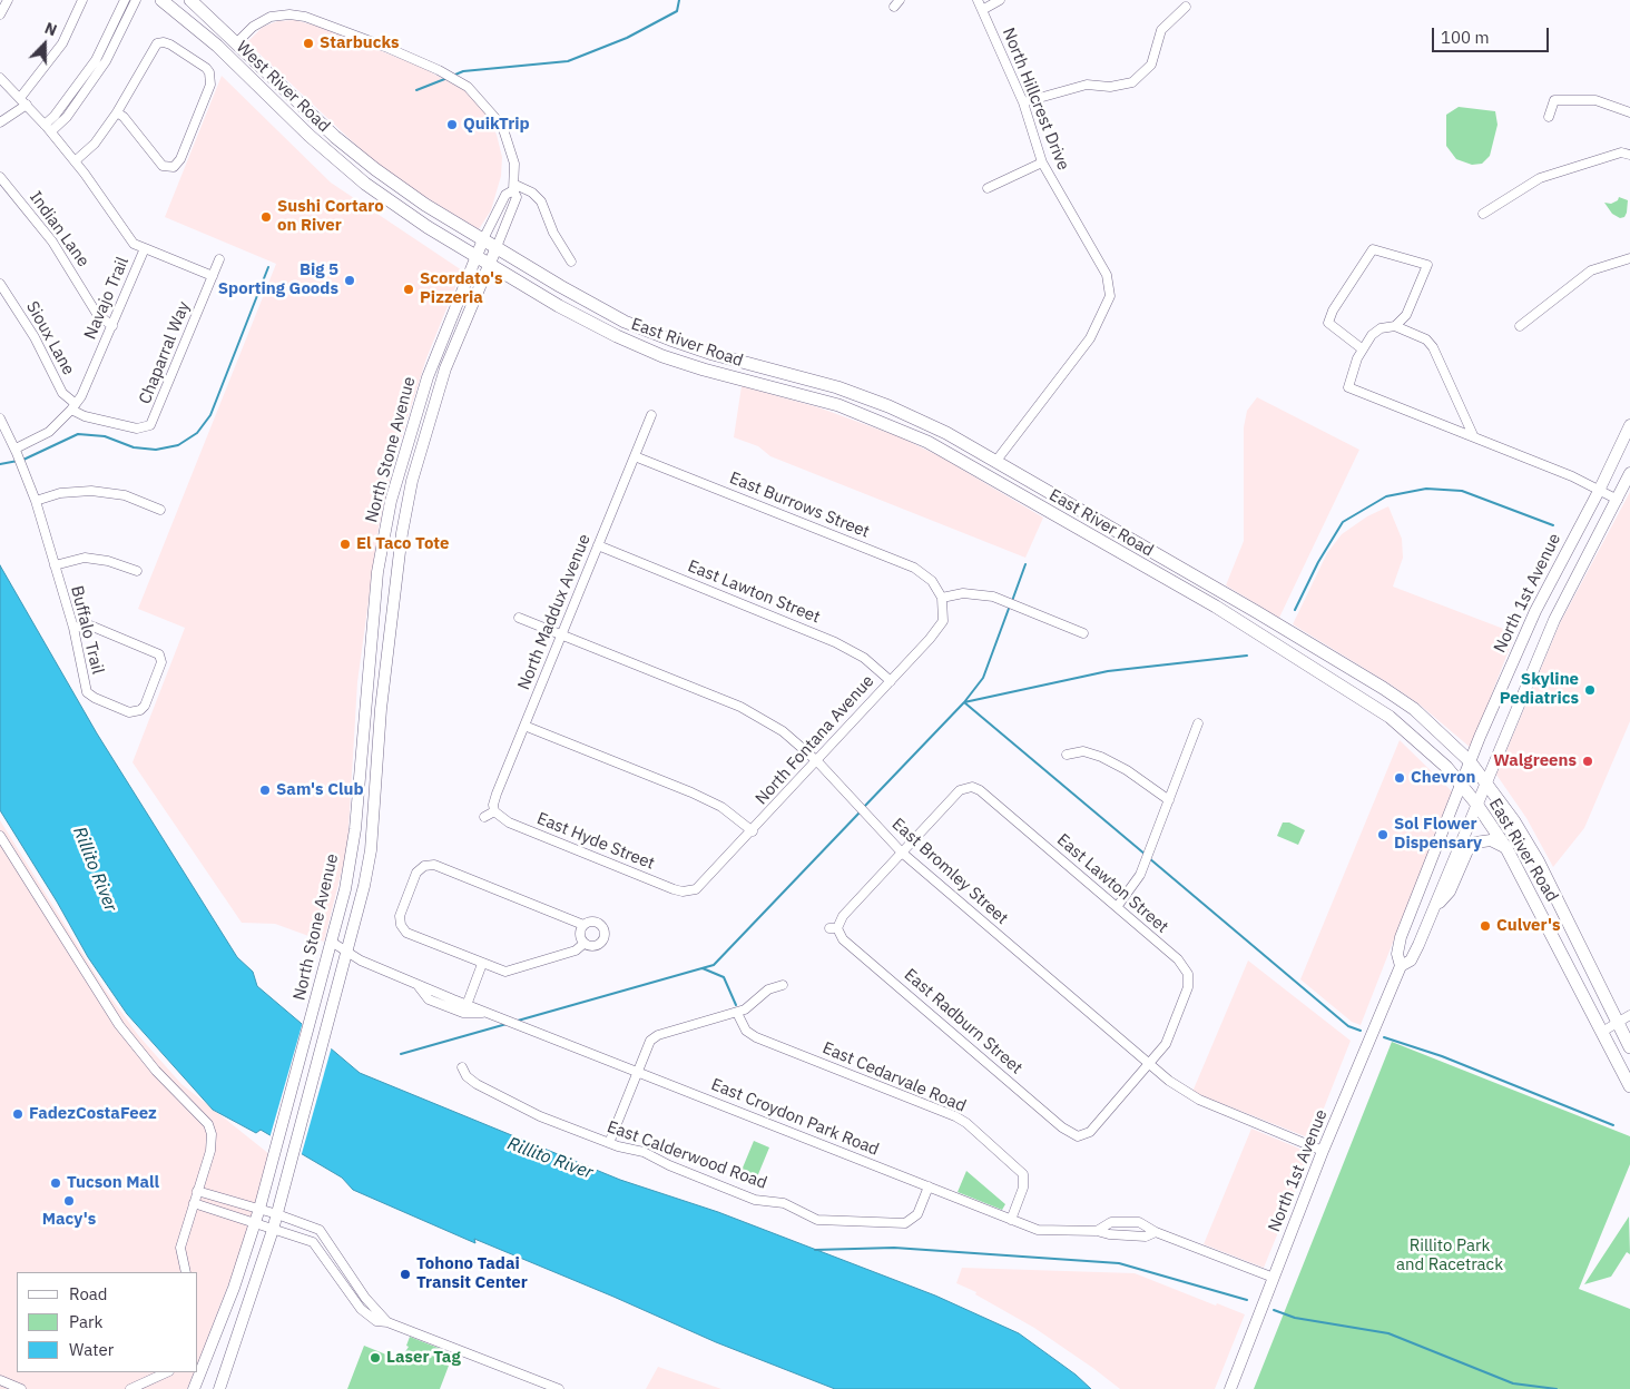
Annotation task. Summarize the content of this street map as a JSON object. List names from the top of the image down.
{
  "streets": {
    "main road": [
      "West River Road",
      "East River Road",
      "North Stone Avenue",
      "North 1st Avenue"
    ],
    "street": [
      "North Hillcrest Drive",
      "Indian Lane",
      "Navajo Trail",
      "Sioux Lane",
      "Chaparral Way",
      "East Burrows Street",
      "East Lawton Street",
      "North Maddux Avenue",
      "Buffalo Trail",
      "North Fontana Avenue",
      "East Hyde Street",
      "East Bromley Street",
      "East Radburn Street",
      "East Cedarvale Road",
      "East Croydon Park Road",
      "East Calderwood Road"
    ]
  },
  "crossings": [
    ["West River Road", "East River Road"],
    ["North Hillcrest Drive", "East River Road"],
    ["Indian Lane", "Navajo Trail"],
    ["Navajo Trail", "Sioux Lane"],
    ["Navajo Trail", "Chaparral Way"],
    ["Navajo Trail", "Buffalo Trail"],
    ["Sioux Lane", "Chaparral Way"],
    ["East River Road", "North Stone Avenue"],
    ["East River Road", "North 1st Avenue"],
    ["North Stone Avenue", "East Croydon Park Road"],
    ["East Burrows Street", "North Maddux Avenue"],
    ["East Burrows Street", "North Fontana Avenue"],
    ["East Lawton Street", "North Maddux Avenue"],
    ["East Lawton Street", "North Fontana Avenue"],
    ["East Lawton Street", "East Bromley Street"],
    ["East Lawton Street", "East Radburn Street"],
    ["North 1st Avenue", "East Bromley Street"],
    ["North 1st Avenue", "East Croydon Park Road"],
    ["North Maddux Avenue", "East Hyde Street"],
    ["North Maddux Avenue", "East Bromley Street"],
    ["North Fontana Avenue", "East Hyde Street"],
    ["North Fontana Avenue", "East Bromley Street"],
    ["East Bromley Street", "East Radburn Street"],
    ["East Cedarvale Road", "East Croydon Park Road"],
    ["East Croydon Park Road", "East Calderwood Road"]
  ],
  "water": ["Rillito River"],
  "parks": ["Rillito Park and Racetrack"],
  "places": [
    "Starbucks",
    "QuikTrip",
    "Sushi Cortaro on River",
    "Big 5 Sporting Goods",
    "Scordato's Pizzeria",
    "El Taco Tote",
    "Skyline Pediatrics",
    "Walgreens",
    "Chevron",
    "Sam's Club",
    "Sol Flower Dispensary",
    "Culver's",
    "FadezCostaFeez",
    "Tucson Mall",
    "Macy's",
    "Tohono Tadai Transit Center",
    "Laser Tag"
  ],
  "legend": ["Road", "Park", "Water"],
  "scale_bar": "100 m",
  "north": "top"
}
